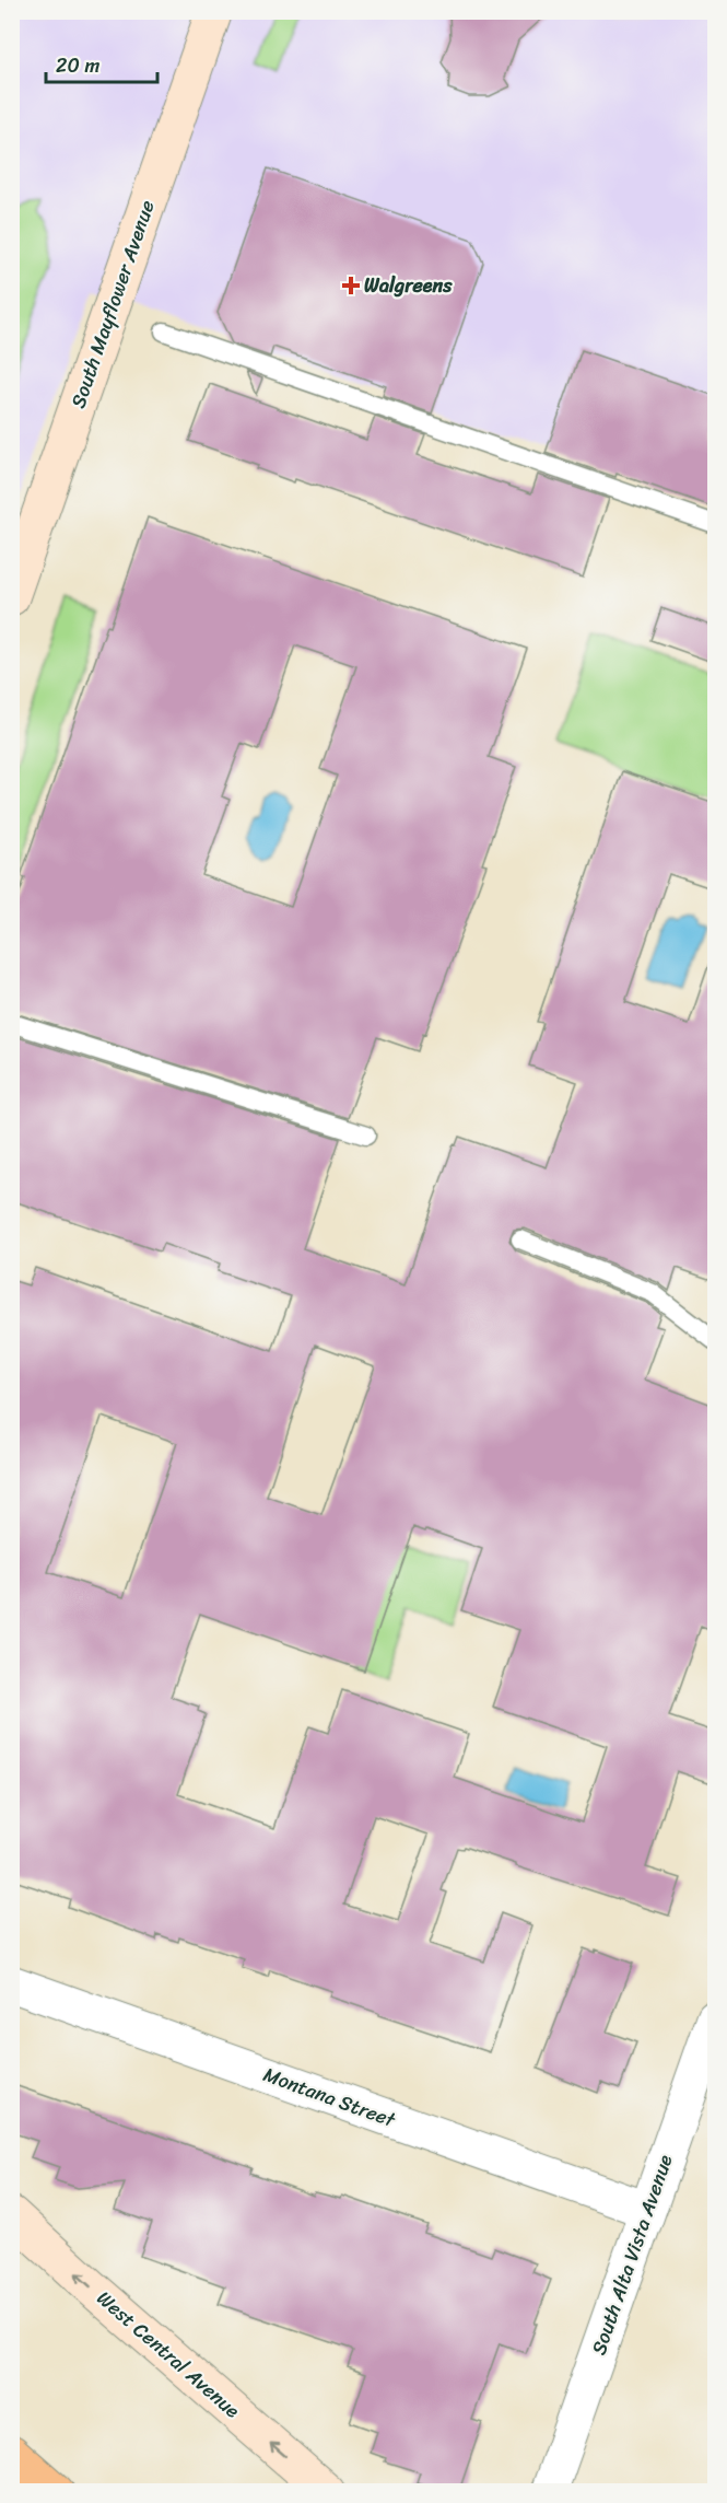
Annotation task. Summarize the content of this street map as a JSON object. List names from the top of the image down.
{
  "streets": {
    "street": [
      "South Mayflower Avenue",
      "Montana Street",
      "South Alta Vista Avenue",
      "West Central Avenue"
    ]
  },
  "crossings": [
    ["Montana Street", "South Alta Vista Avenue"]
  ],
  "one_way": ["West Central Avenue"],
  "places": {
    "health": ["Walgreens"]
  },
  "scale_bar": "20 m"
}
